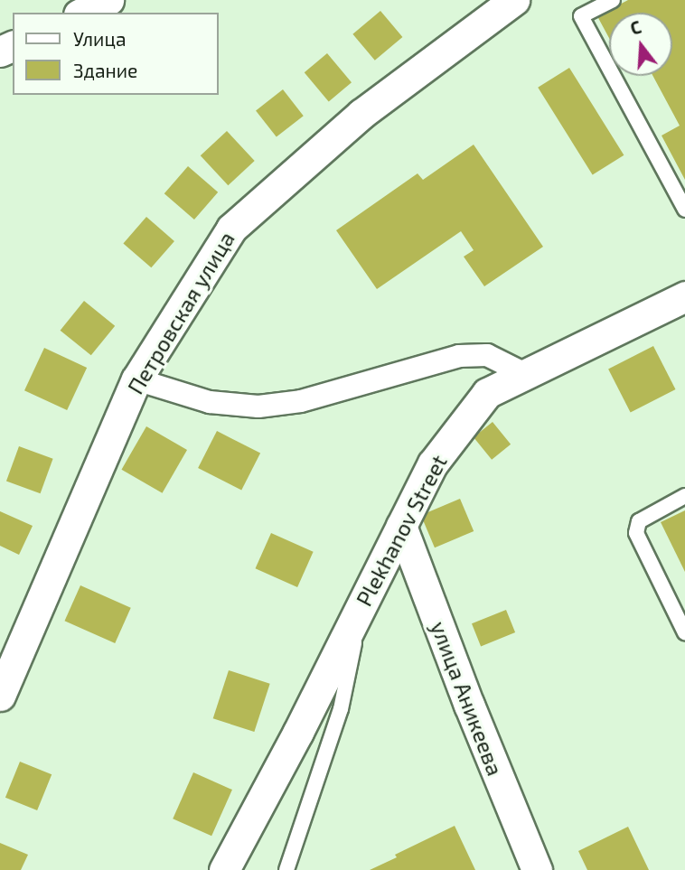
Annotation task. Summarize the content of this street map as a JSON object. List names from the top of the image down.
{
  "streets": {
    "street": ["Петровская улица", "Plekhanov Street", "улица Аникеева"]
  },
  "crossings": [
    ["Plekhanov Street", "улица Аникеева"]
  ],
  "legend": ["Улица", "Здание"],
  "north": "top"
}
